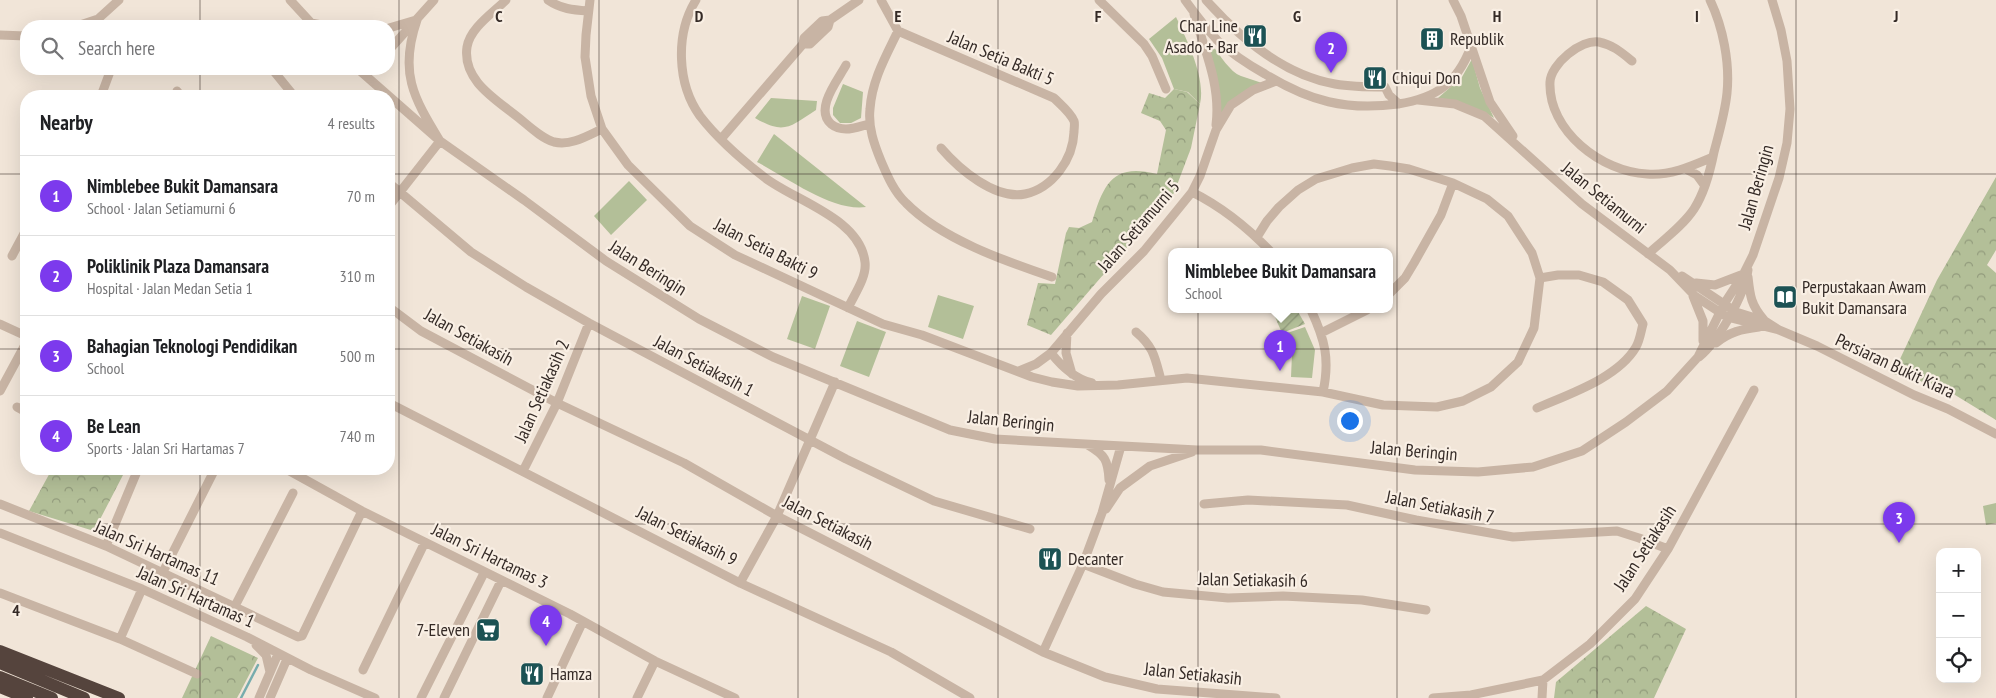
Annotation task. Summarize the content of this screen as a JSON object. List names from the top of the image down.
{
  "streets": {
    "street": [
      "Jalan Setia Bakti 5",
      "Jalan Beringin",
      "Jalan Setiamurni",
      "Jalan Setiamurni 5",
      "Jalan Setia Bakti 9",
      "Jalan Setiakasih",
      "Jalan Setiakasih 1",
      "Persiaran Bukit Kiara",
      "Jalan Setiakasih 2",
      "Jalan Setiakasih 7",
      "Jalan Setiakasih 9",
      "Jalan Sri Hartamas 11",
      "Jalan Sri Hartamas 3",
      "Jalan Setiakasih 6",
      "Jalan Sri Hartamas 1"
    ]
  },
  "crossings": [
    ["Jalan Beringin", "Jalan Setiamurni"],
    ["Jalan Beringin", "Persiaran Bukit Kiara"],
    ["Jalan Setiamurni", "Jalan Setiamurni 5"],
    ["Jalan Setiamurni", "Persiaran Bukit Kiara"],
    ["Jalan Setiamurni 5", "Jalan Setia Bakti 9"],
    ["Jalan Setiakasih", "Jalan Setiakasih 2"],
    ["Jalan Setiakasih", "Jalan Setiakasih 7"],
    ["Jalan Setiakasih 1", "Jalan Setiakasih 2"],
    ["Jalan Setiakasih 2", "Jalan Setiakasih 9"],
    ["Jalan Sri Hartamas 11", "Jalan Sri Hartamas 3"]
  ],
  "places": {
    "restaurant": [
      "Char Line Asado + Bar",
      "Chiqui Don",
      "Decanter",
      "Hamza"
    ],
    "building": ["Republik"],
    "library": ["Perpustakaan Awam Bukit Damansara"],
    "supermarket": ["7-Eleven"]
  },
  "page": {
    "search": "Search here",
    "pins": [
      "2",
      "1",
      "3",
      "4"
    ],
    "heading": ["Nearby", "4 results"],
    "list": [
      {
        "mark": "1",
        "name": "Nimblebee Bukit Damansara",
        "note": "School · Jalan Setiamurni 6",
        "value": "70 m"
      },
      {
        "mark": "2",
        "name": "Poliklinik Plaza Damansara",
        "note": "Hospital · Jalan Medan Setia 1",
        "value": "310 m"
      },
      {
        "mark": "3",
        "name": "Bahagian Teknologi Pendidikan",
        "note": "School",
        "value": "500 m"
      },
      {
        "mark": "4",
        "name": "Be Lean",
        "note": "Sports · Jalan Sri Hartamas 7",
        "value": "740 m"
      }
    ],
    "popup": ["Nimblebee Bukit Damansara", "School"],
    "map_buttons": ["+", "−"]
  },
  "grid": {
    "columns": [
      "C",
      "D",
      "E",
      "F",
      "G",
      "H",
      "I",
      "J"
    ],
    "rows": ["4"]
  }
}
